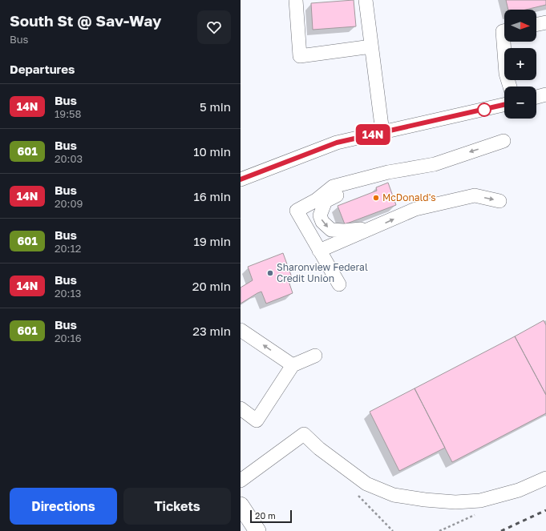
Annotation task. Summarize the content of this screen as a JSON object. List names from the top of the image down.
{
  "places": ["McDonald's", "Sharonview Federal Credit Union"],
  "lines": ["bus line 14N"],
  "scale_bar": "20 m",
  "north": "right",
  "page": {
    "heading": [
      ["South St @ Sav-Way", "Bus"],
      "Departures"
    ],
    "on_map": "14N",
    "map_buttons": ["+", "−"],
    "list": [
      {
        "mark": "14N",
        "name": "Bus",
        "note": "19:58",
        "value": "5 min"
      },
      {
        "mark": "601",
        "name": "Bus",
        "note": "20:03",
        "value": "10 min"
      },
      {
        "mark": "14N",
        "name": "Bus",
        "note": "20:09",
        "value": "16 min"
      },
      {
        "mark": "601",
        "name": "Bus",
        "note": "20:12",
        "value": "19 min"
      },
      {
        "mark": "14N",
        "name": "Bus",
        "note": "20:13",
        "value": "20 min"
      },
      {
        "mark": "601",
        "name": "Bus",
        "note": "20:16",
        "value": "23 min"
      }
    ],
    "buttons": ["Directions", "Tickets"],
    "scale": "20 m"
  }
}
